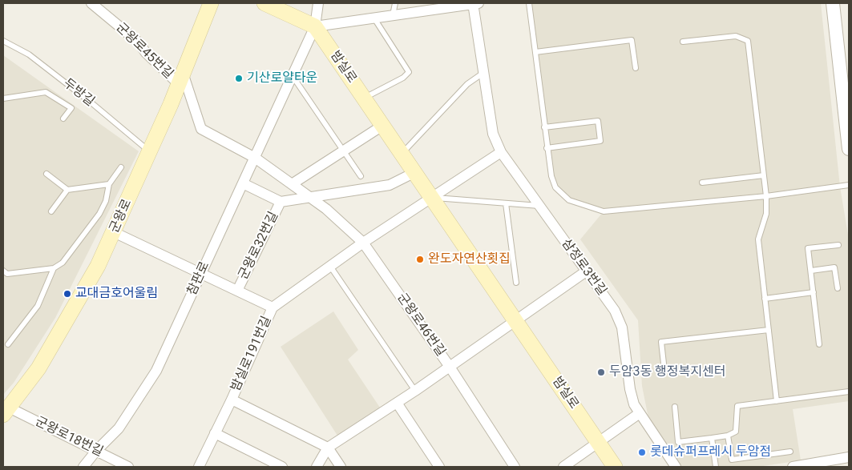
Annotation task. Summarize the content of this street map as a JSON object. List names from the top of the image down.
{
  "streets": {
    "main road": ["밤실로", "군왕로"],
    "street": [
      "군왕로45번길",
      "군왕로32번길",
      "삼정로3번길",
      "참판로",
      "군왕로46번길",
      "밤실로191번길",
      "군왕로18번길"
    ],
    "lane": ["두방길"]
  },
  "crossings": [
    ["군왕로45번길", "군왕로"],
    ["군왕로45번길", "군왕로46번길"],
    ["밤실로", "참판로"],
    ["밤실로", "밤실로191번길"],
    ["두방길", "군왕로"],
    ["군왕로", "군왕로32번길"],
    ["군왕로", "군왕로46번길"],
    ["군왕로", "군왕로18번길"],
    ["군왕로32번길", "참판로"],
    ["군왕로32번길", "밤실로191번길"],
    ["참판로", "군왕로46번길"],
    ["참판로", "군왕로18번길"],
    ["군왕로46번길", "밤실로191번길"]
  ],
  "places": [
    "기산로얄타운",
    "완도자연산횟집",
    "교대금호어울림",
    "두암3동 행정복지센터",
    "롯데슈퍼프레시 두암점"
  ]
}
